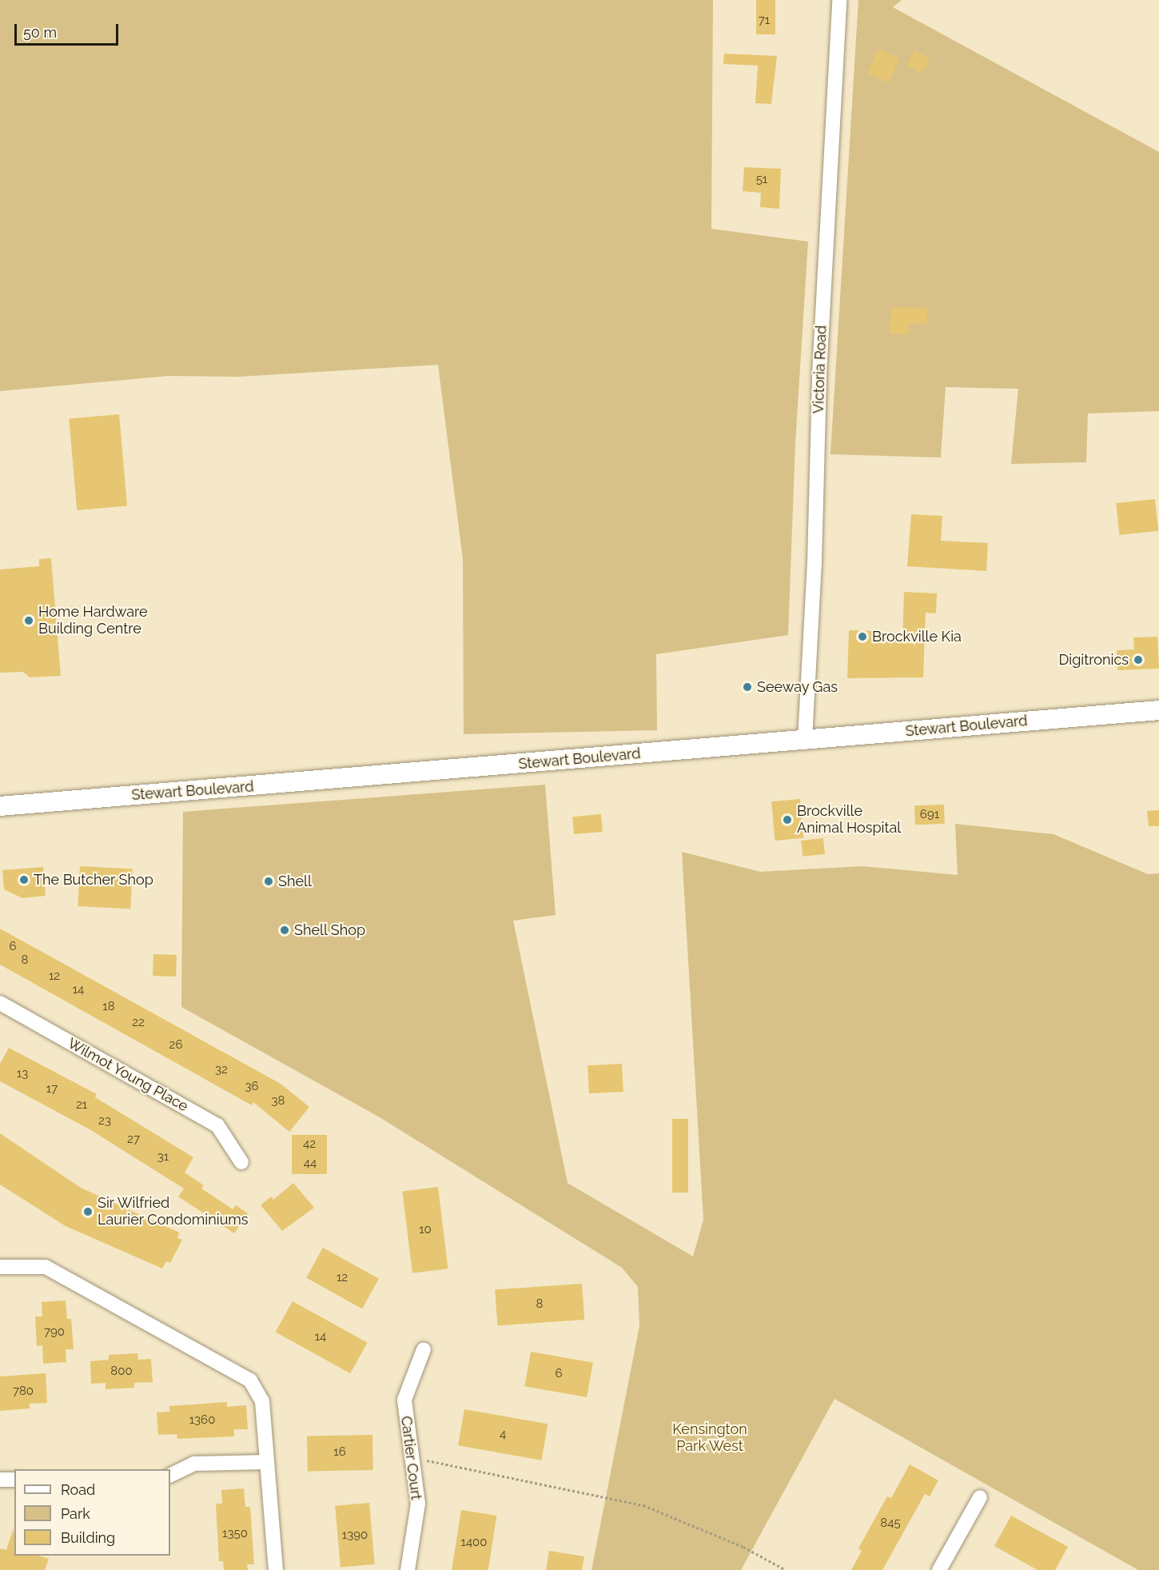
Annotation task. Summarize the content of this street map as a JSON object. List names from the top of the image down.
{
  "streets": {
    "main road": ["Stewart Boulevard"],
    "street": ["Victoria Road", "Wilmot Young Place", "Cartier Court"]
  },
  "crossings": [
    ["Victoria Road", "Stewart Boulevard"]
  ],
  "parks": ["Kensington Park West"],
  "places": [
    "Home Hardware Building Centre",
    "Brockville Kia",
    "Digitronics",
    "Seeway Gas",
    "Brockville Animal Hospital",
    "The Butcher Shop",
    "Shell",
    "Shell Shop",
    "Sir Wilfried Laurier Condominiums"
  ],
  "house_numbers": [
    "71",
    "51",
    "691",
    "6",
    "8",
    "12",
    "14",
    "18",
    "22",
    "26",
    "32",
    "13",
    "36",
    "17",
    "38",
    "21",
    "23",
    "27",
    "42",
    "31",
    "44",
    "10",
    "12",
    "8",
    "790",
    "14",
    "800",
    "6",
    "780",
    "1360",
    "4",
    "16",
    "845",
    "1350",
    "1390",
    "1400"
  ],
  "legend": ["Road", "Park", "Building"],
  "scale_bar": "50 m"
}
